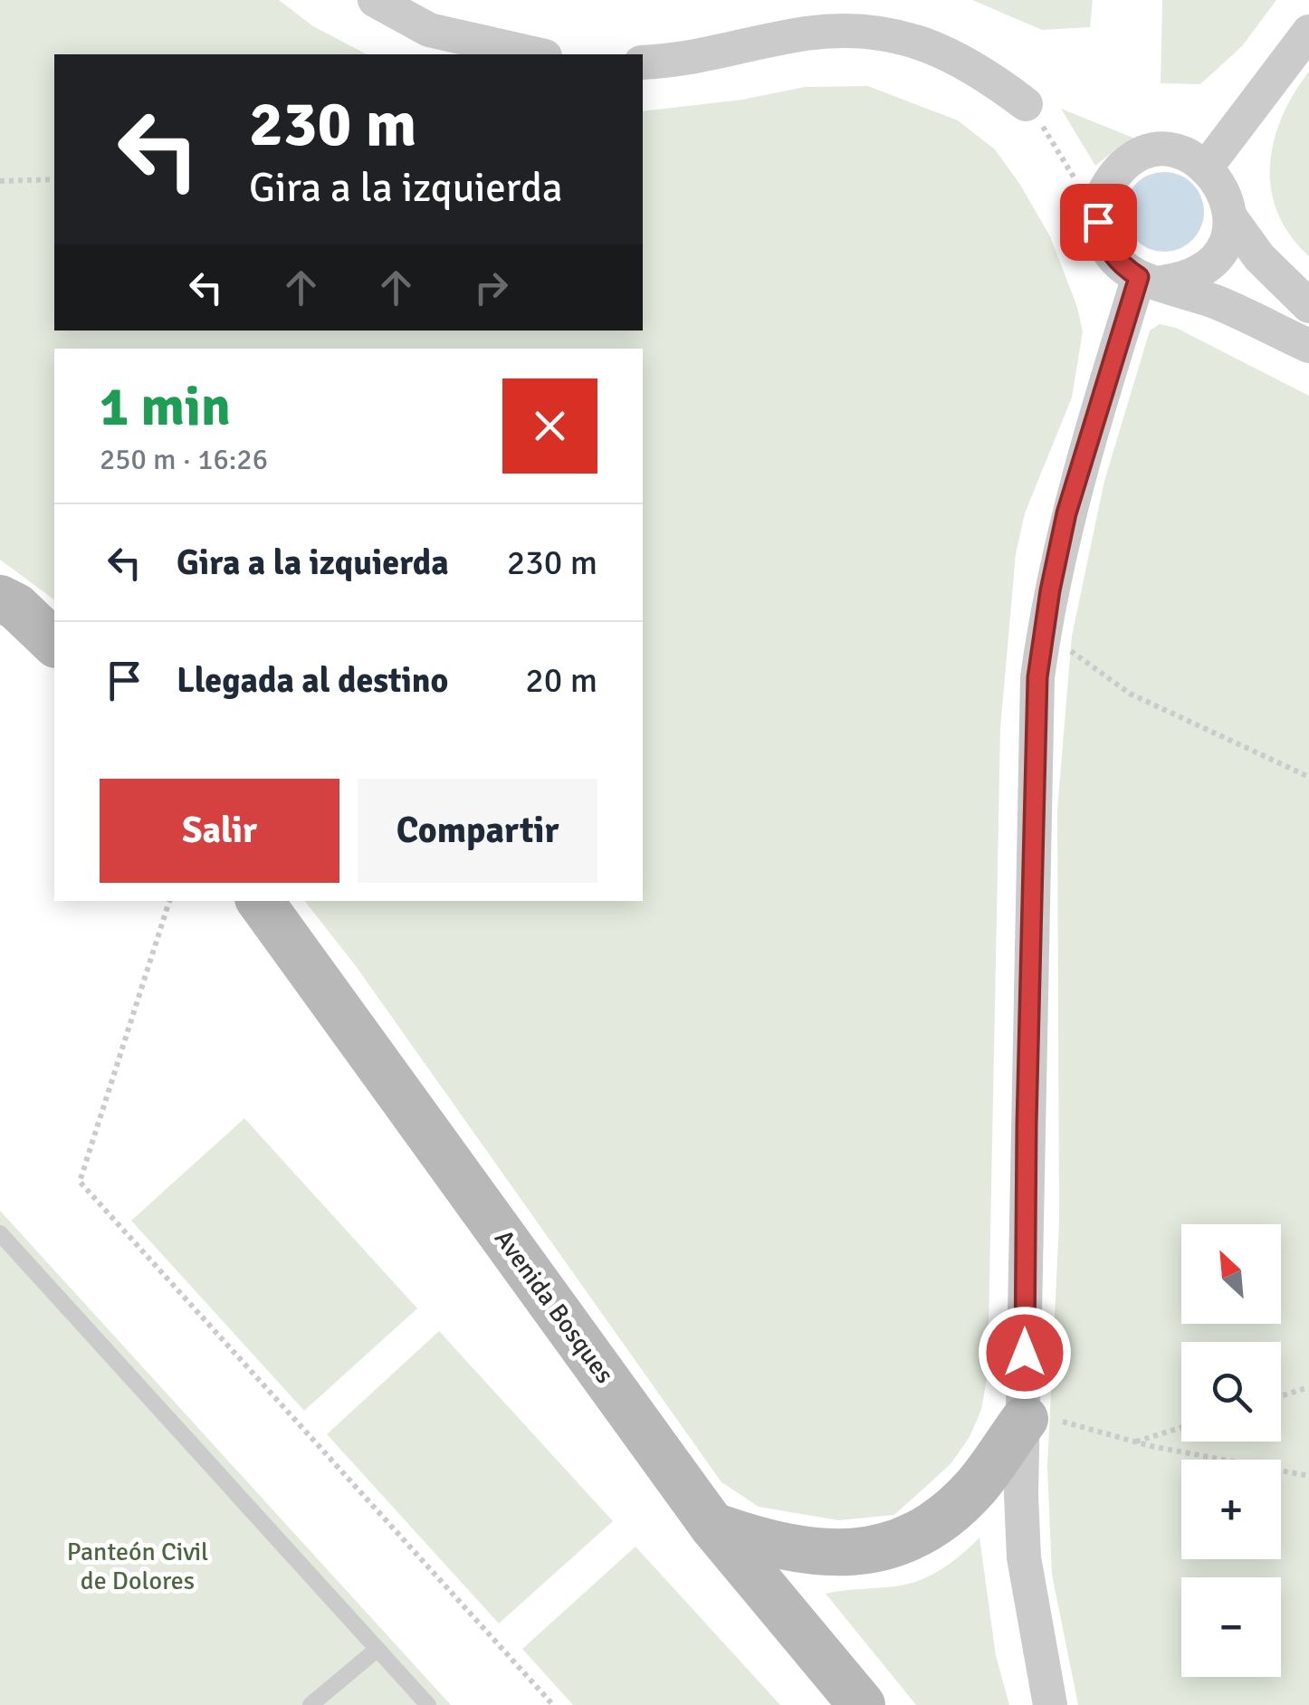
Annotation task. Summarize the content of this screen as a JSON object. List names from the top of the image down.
{
  "streets": {
    "street": ["Avenida Bosques"]
  },
  "parks": ["Panteón Civil de Dolores"],
  "north": "top left",
  "page": {
    "turn": ["230 m", "Gira a la izquierda"],
    "heading": ["1 min", "250 m · 16:26"],
    "list": [
      {
        "name": "Gira a la izquierda",
        "value": "230 m"
      },
      {
        "name": "Llegada al destino",
        "value": "20 m"
      }
    ],
    "buttons": ["Salir", "Compartir"],
    "map_buttons": ["+", "−"]
  }
}
